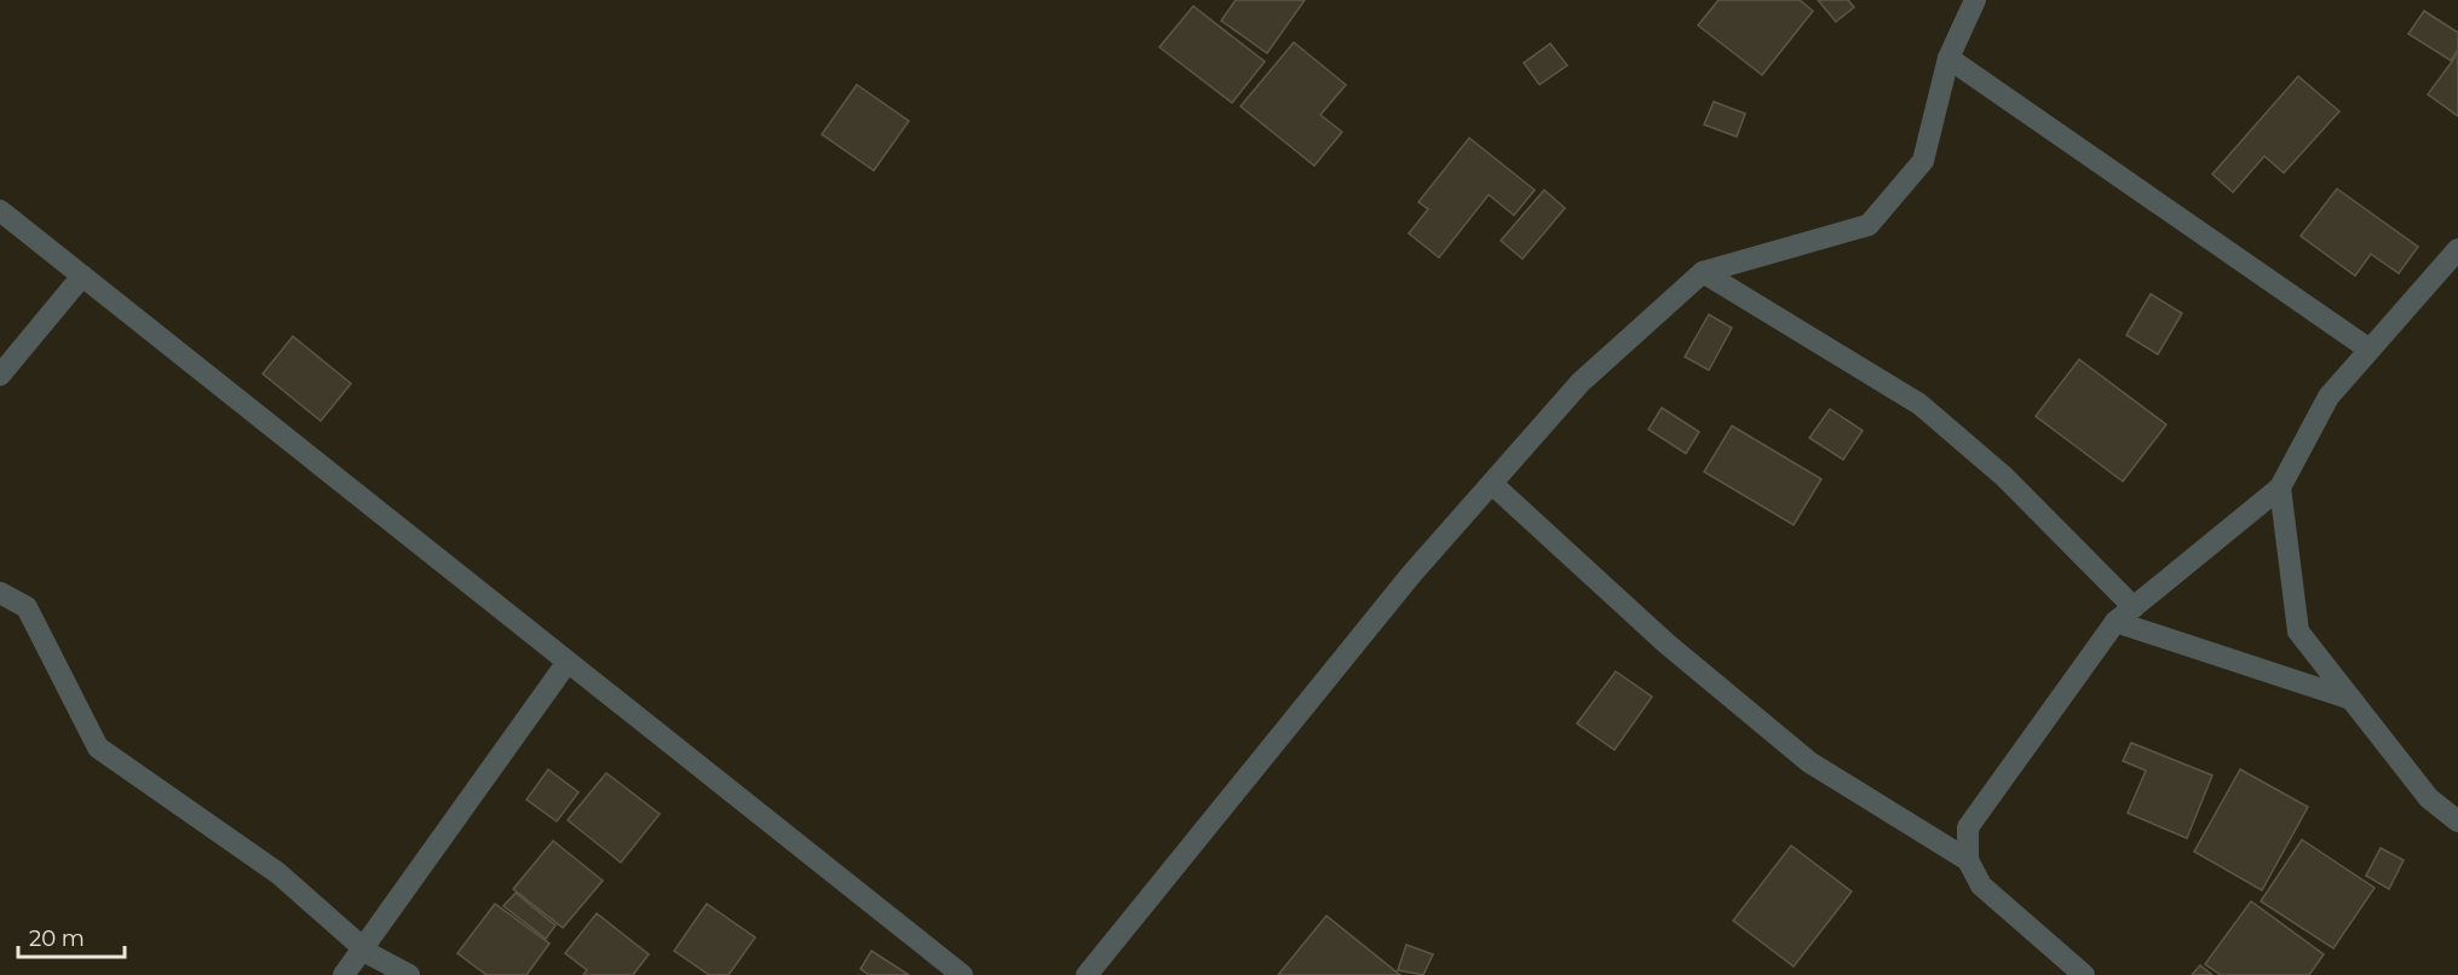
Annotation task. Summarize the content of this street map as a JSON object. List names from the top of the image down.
{
  "scale_bar": "20 m"
}
